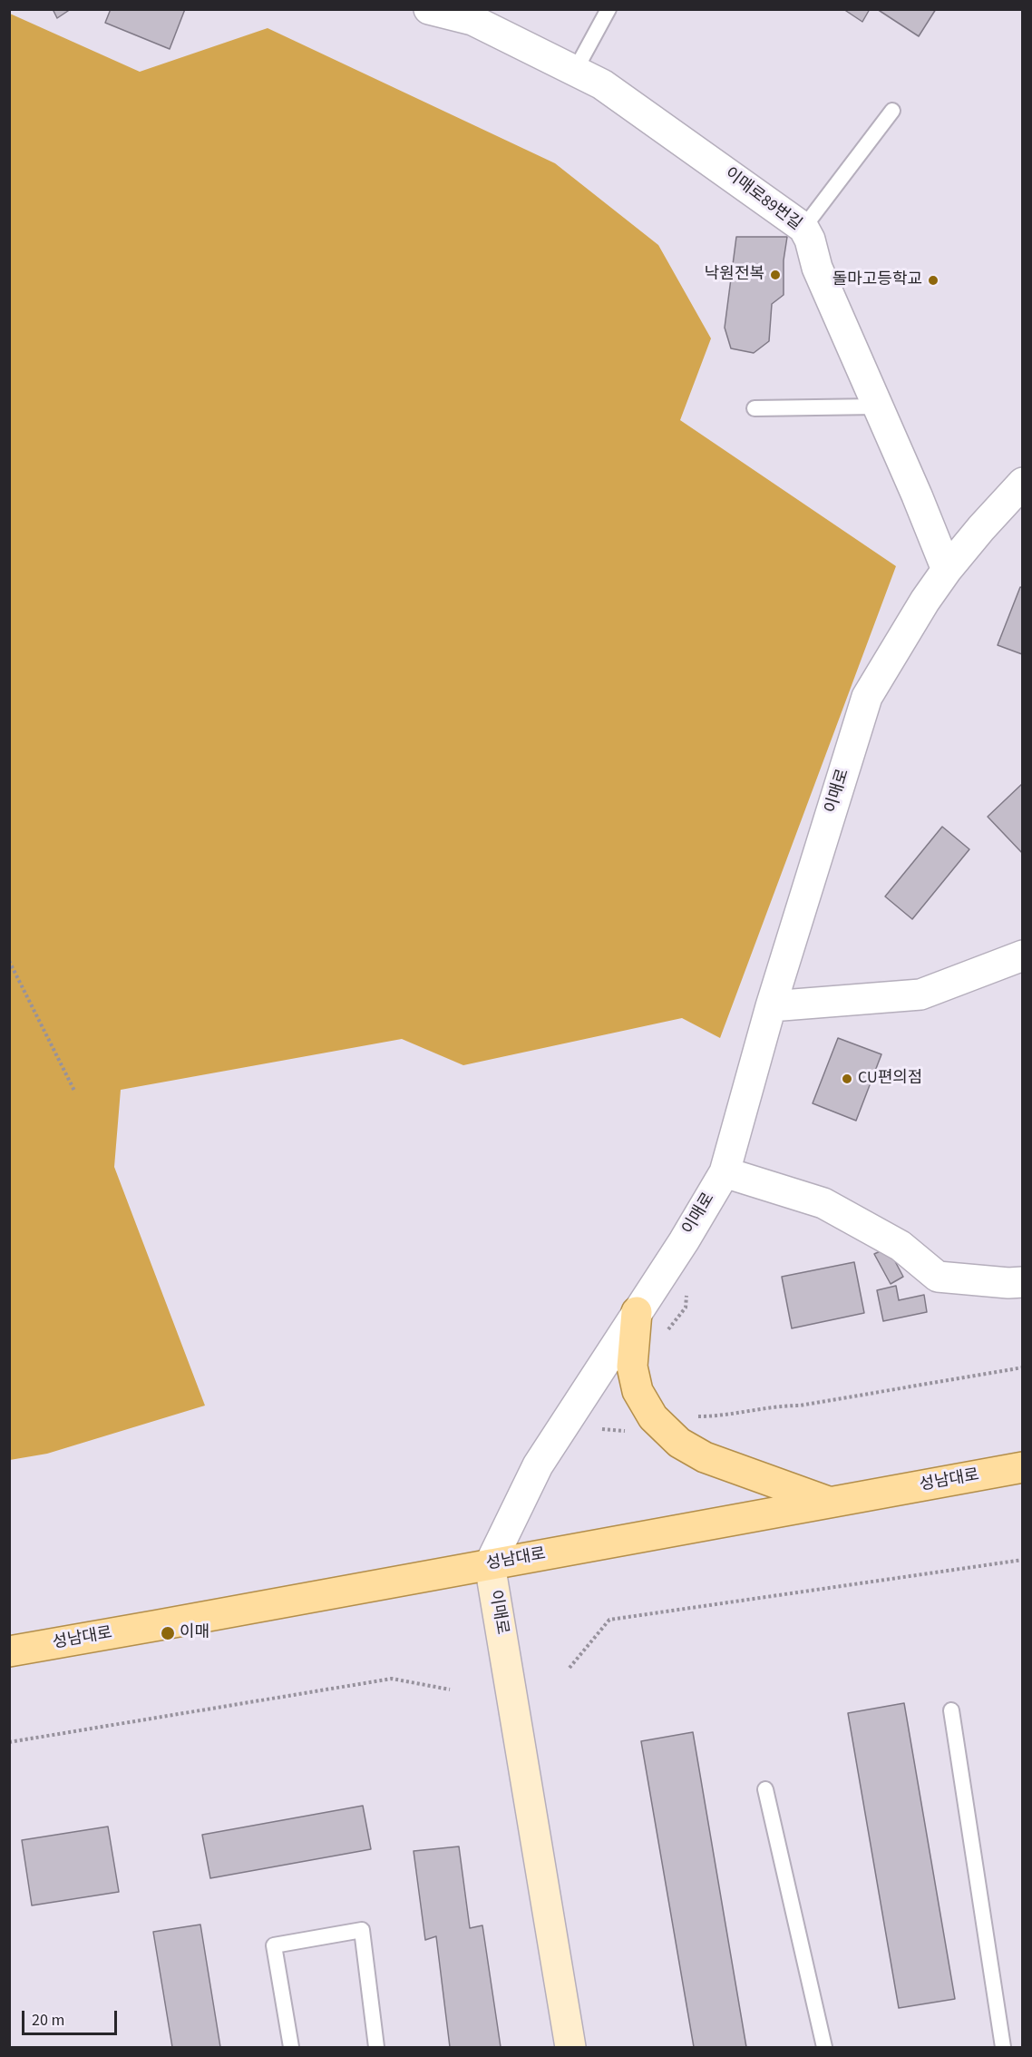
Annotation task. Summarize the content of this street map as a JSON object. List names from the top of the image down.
{
  "streets": {
    "main road": ["성남대로"],
    "street": ["이매로89번길", "이매로"]
  },
  "crossings": [
    ["이매로89번길", "이매로"],
    ["이매로", "성남대로"]
  ],
  "places": [
    "낙원전복",
    "돌마고등학교",
    "CU편의점",
    "이매"
  ],
  "scale_bar": "20 m"
}
